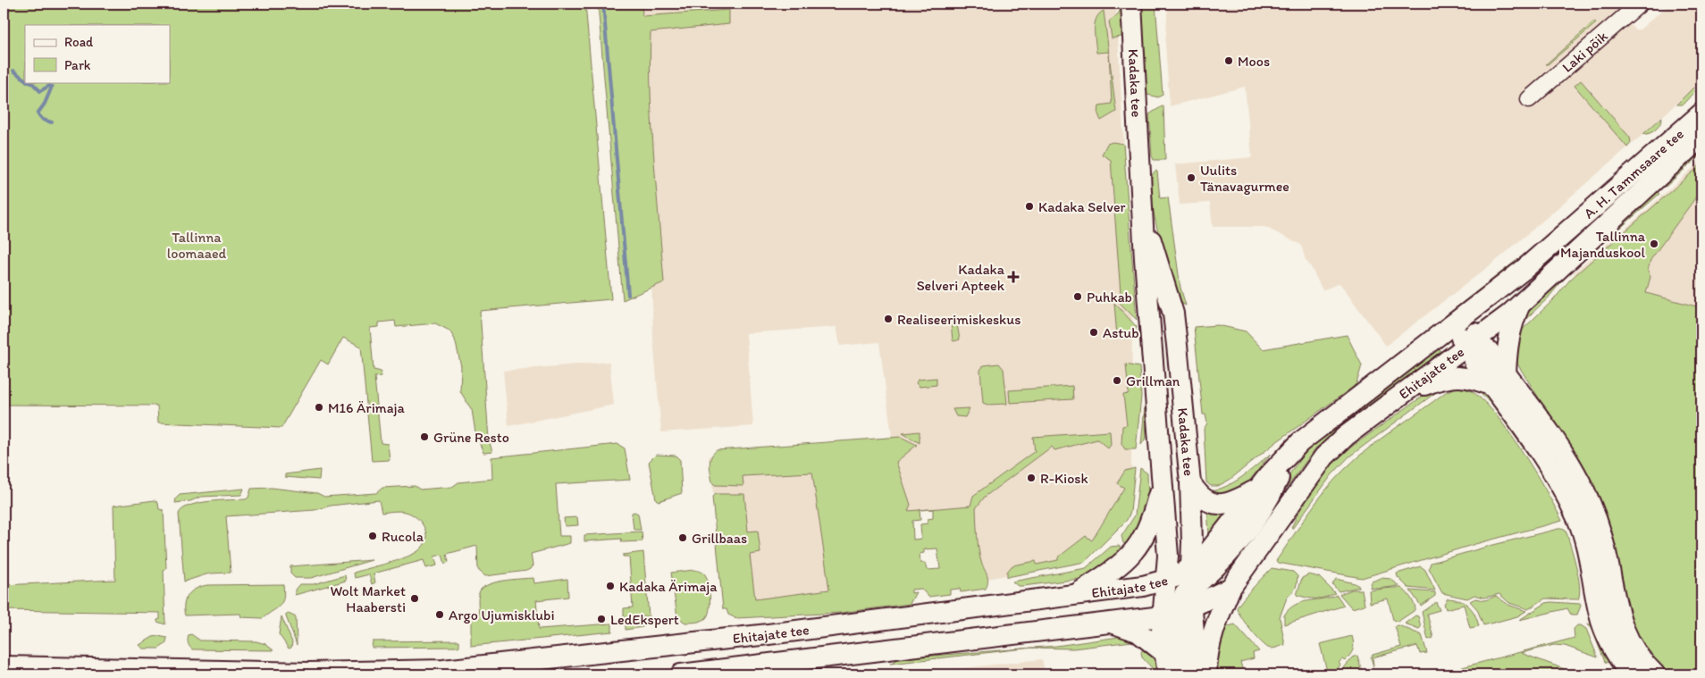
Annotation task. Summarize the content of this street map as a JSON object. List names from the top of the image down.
{
  "streets": {
    "main road": ["Kadaka tee", "A. H. Tammsaare tee", "Ehitajate tee"],
    "street": ["Laki põik"]
  },
  "crossings": [
    ["Kadaka tee", "Ehitajate tee"],
    ["A. H. Tammsaare tee", "Ehitajate tee"]
  ],
  "parks": ["Tallinna loomaaed"],
  "places": {
    "other": [
      "Moos",
      "Uulits Tänavagurmee",
      "Kadaka Selver",
      "Tallinna Majanduskool",
      "Puhkab",
      "Realiseerimiskeskus",
      "Astub",
      "Grillman",
      "M16 Ärimaja",
      "Grüne Resto",
      "R-Kiosk",
      "Rucola",
      "Grillbaas",
      "Kadaka Ärimaja",
      "Wolt Market Haabersti",
      "Argo Ujumisklubi",
      "LedEkspert"
    ],
    "health": ["Kadaka Selveri Apteek"]
  },
  "legend": ["Road", "Park"]
}
